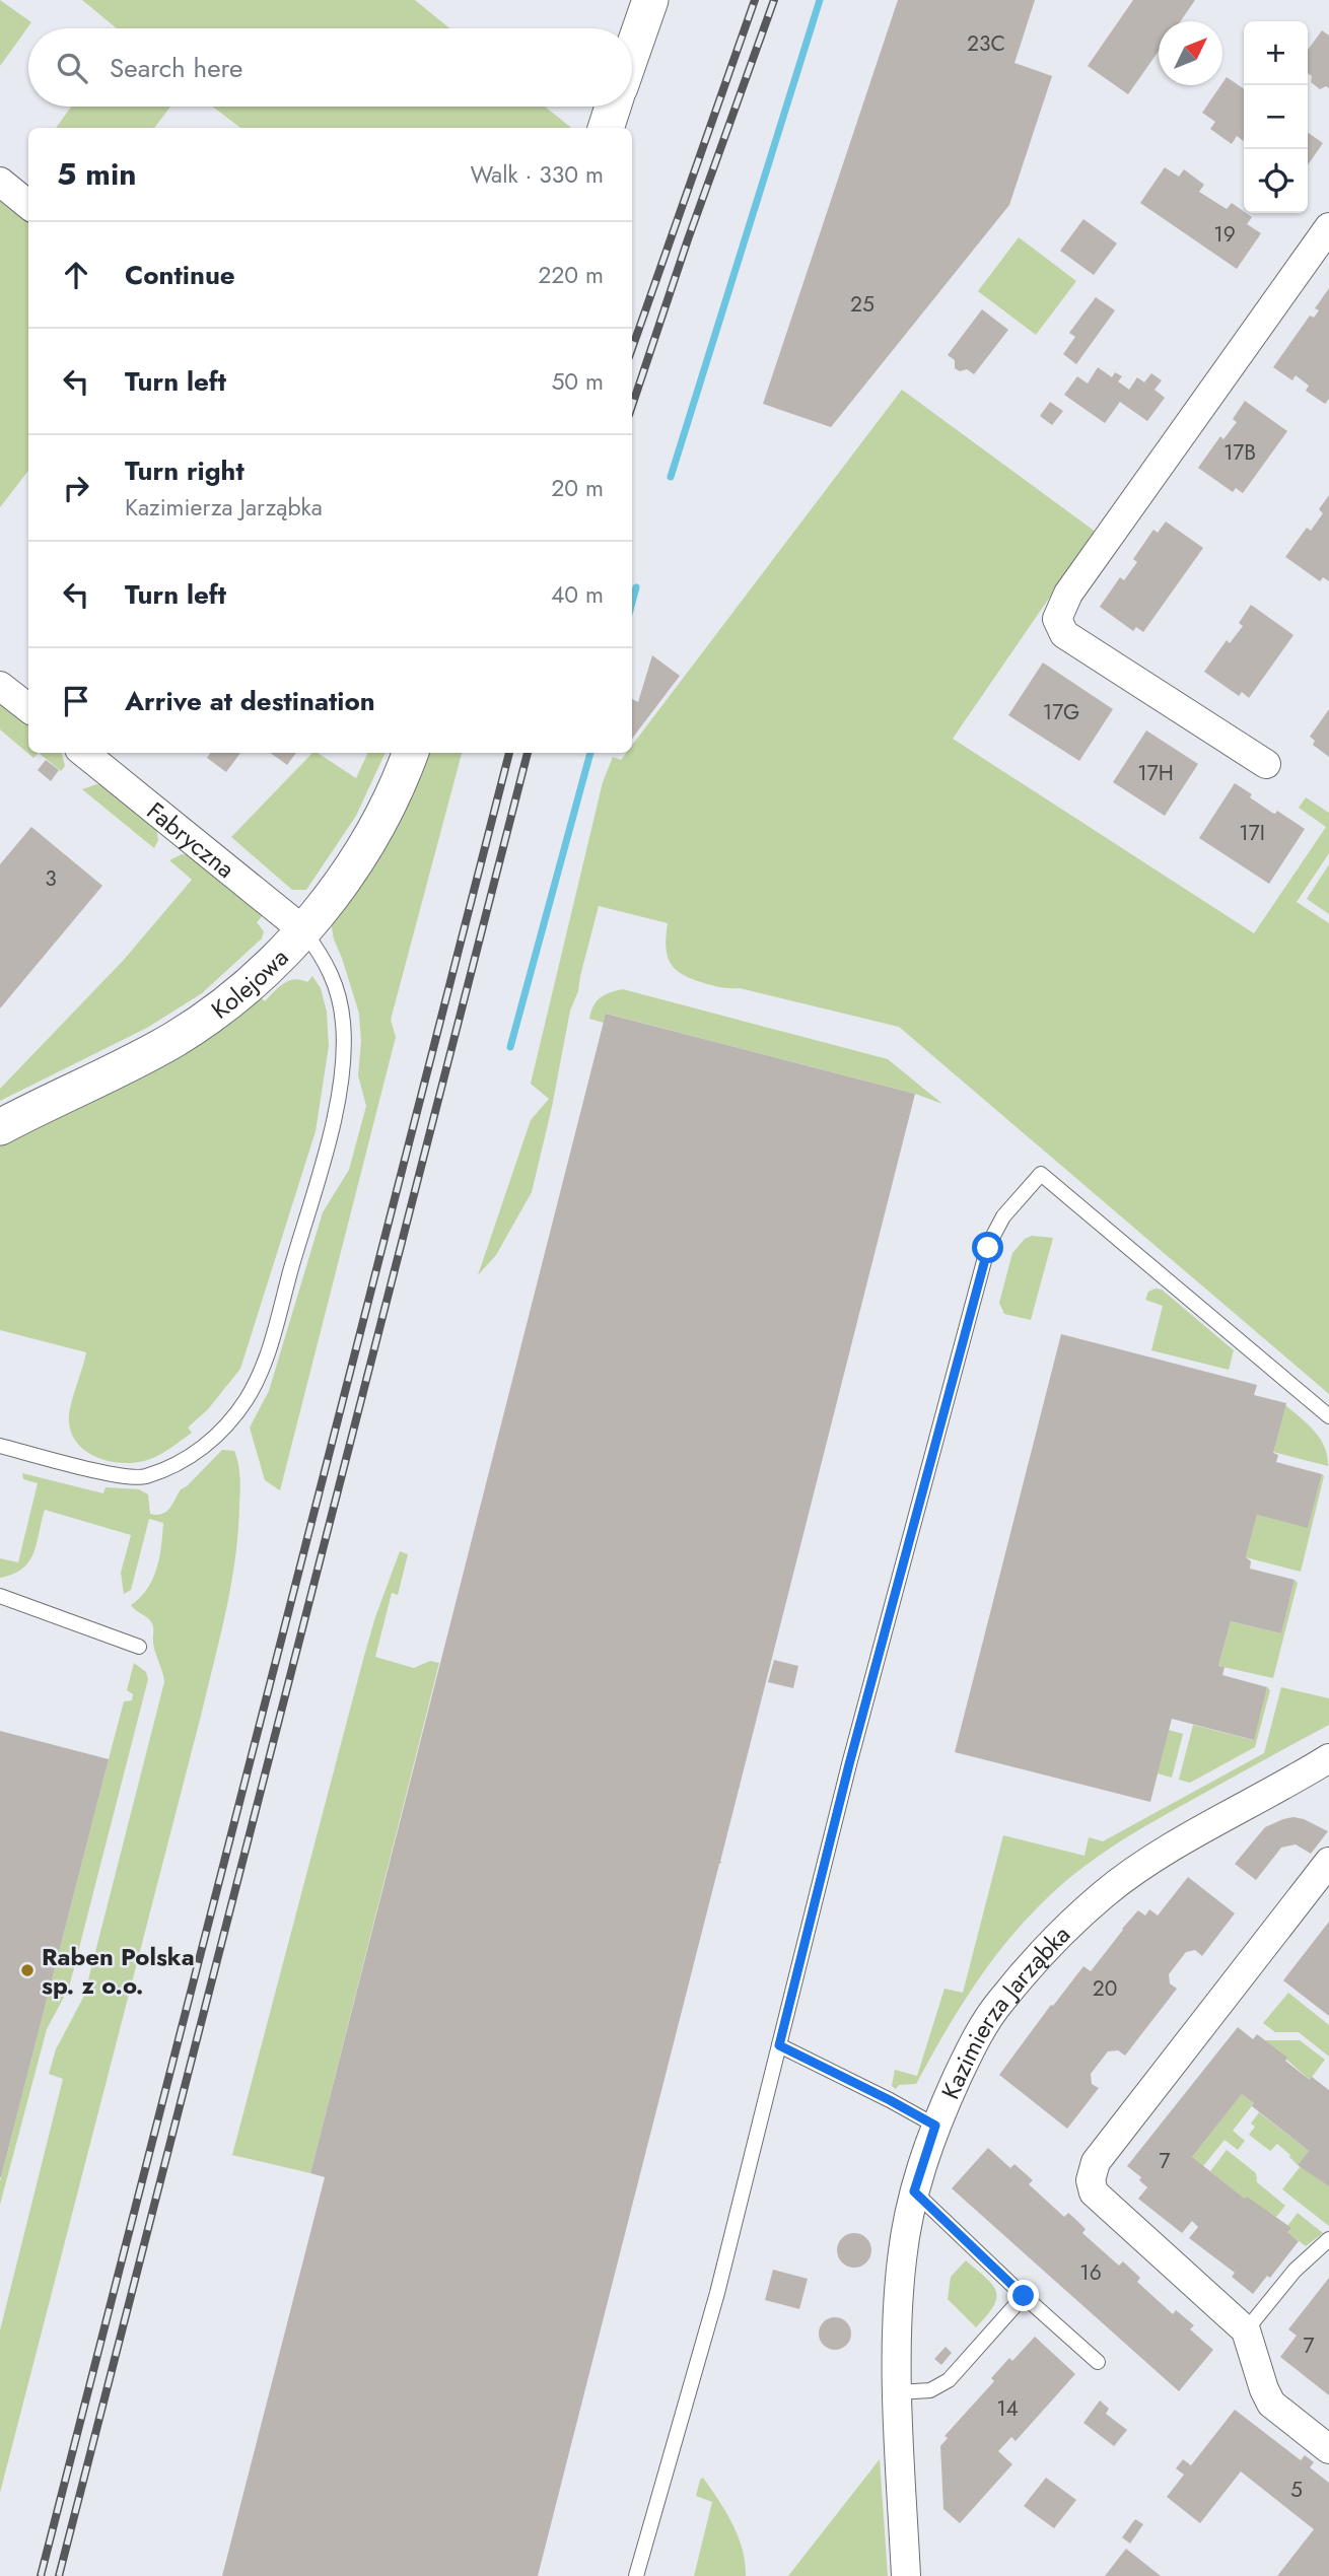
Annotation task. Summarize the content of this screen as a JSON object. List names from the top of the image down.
{
  "streets": {
    "street": ["Fabryczna", "Kolejowa", "Kazimierza Jarząbka"]
  },
  "crossings": [
    ["Fabryczna", "Kolejowa"]
  ],
  "places": ["Raben Polska sp. z o.o."],
  "house_numbers": [
    "23C",
    "19",
    "25",
    "17B",
    "17G",
    "17H",
    "17I",
    "3",
    "20",
    "7",
    "16",
    "7",
    "14",
    "5"
  ],
  "north": "top right",
  "page": {
    "map_buttons": ["+", "−"],
    "search": "Search here",
    "heading": ["5 min", "Walk · 330 m"],
    "list": [
      ["Continue", "220 m"],
      ["Turn left", "50 m"],
      ["Turn right", "Kazimierza Jarząbka", "20 m"],
      ["Turn left", "40 m"],
      "Arrive at destination"
    ]
  }
}
